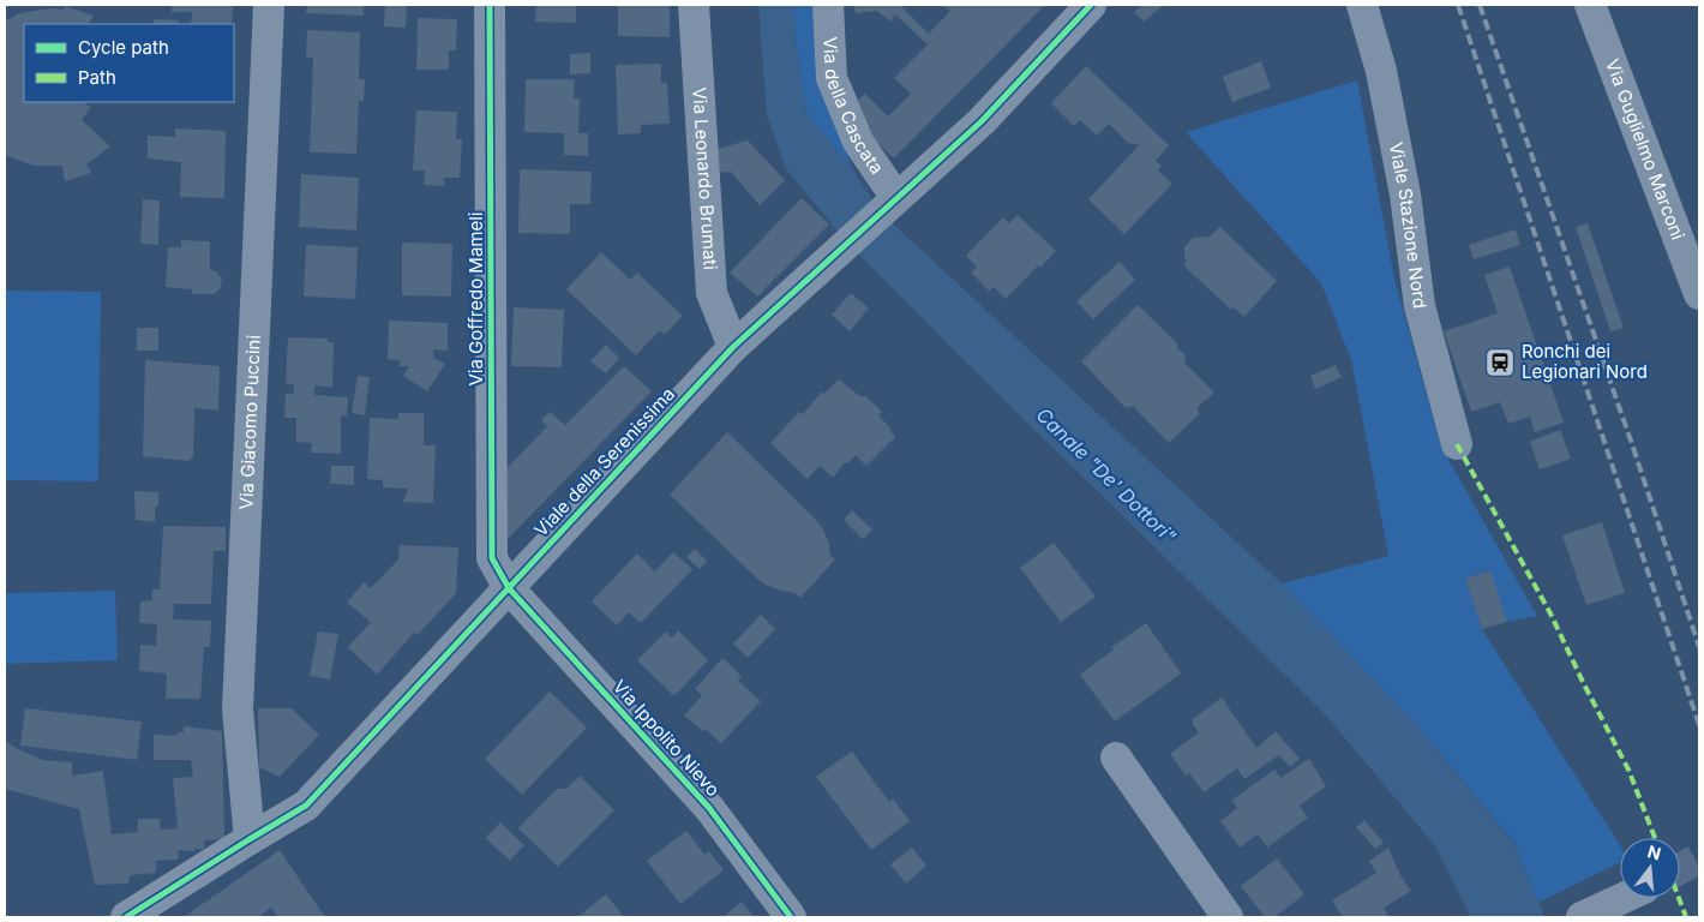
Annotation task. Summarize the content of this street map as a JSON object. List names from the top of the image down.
{
  "streets": {
    "street": [
      "Via della Cascata",
      "Via Guglielmo Marconi",
      "Via Leonardo Brumati",
      "Viale Stazione Nord",
      "Via Goffredo Mameli",
      "Via Giacomo Puccini",
      "Viale della Serenissima",
      "Via Ippolito Nievo"
    ]
  },
  "crossings": [
    ["Via della Cascata", "Viale della Serenissima"],
    ["Via Leonardo Brumati", "Viale della Serenissima"],
    ["Via Goffredo Mameli", "Viale della Serenissima"],
    ["Via Goffredo Mameli", "Via Ippolito Nievo"],
    ["Via Giacomo Puccini", "Viale della Serenissima"],
    ["Viale della Serenissima", "Via Ippolito Nievo"]
  ],
  "water": ["Canale \"De' Dottori\""],
  "places": {
    "station": ["Ronchi dei Legionari Nord"]
  },
  "legend": ["Cycle path", "Path"],
  "north": "top"
}
